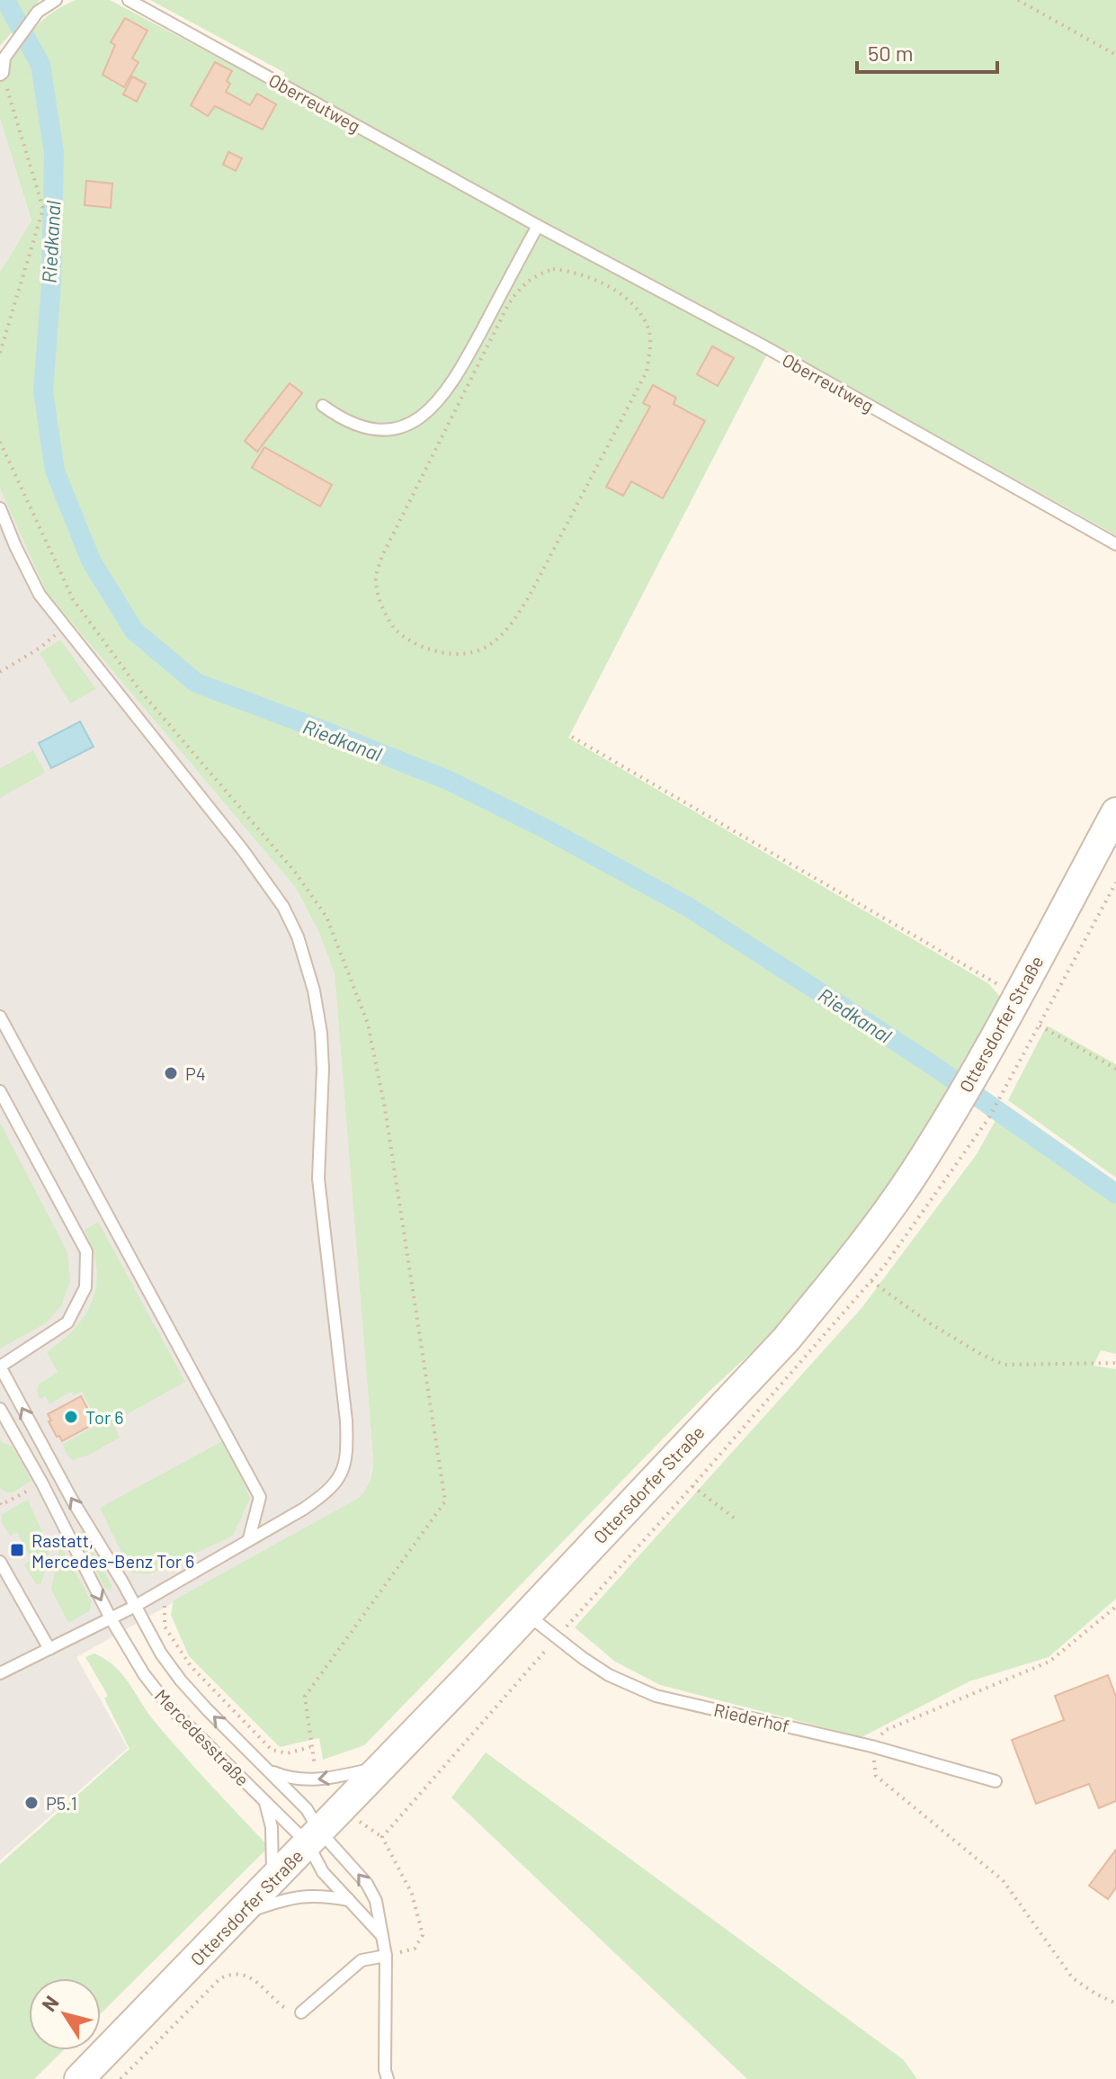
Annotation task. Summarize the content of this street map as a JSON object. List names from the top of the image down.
{
  "streets": {
    "street": ["Ottersdorfer Straße"],
    "lane": ["Oberreutweg", "Riederhof", "Mercedesstraße"]
  },
  "crossings": [
    ["Ottersdorfer Straße", "Riederhof"],
    ["Ottersdorfer Straße", "Mercedesstraße"]
  ],
  "water": ["Riedkanal"],
  "places": {
    "other": ["P4", "Tor 6", "P5.1"],
    "transit": ["Rastatt, Mercedes-Benz Tor 6"]
  },
  "scale_bar": "50 m",
  "north": "top left"
}
